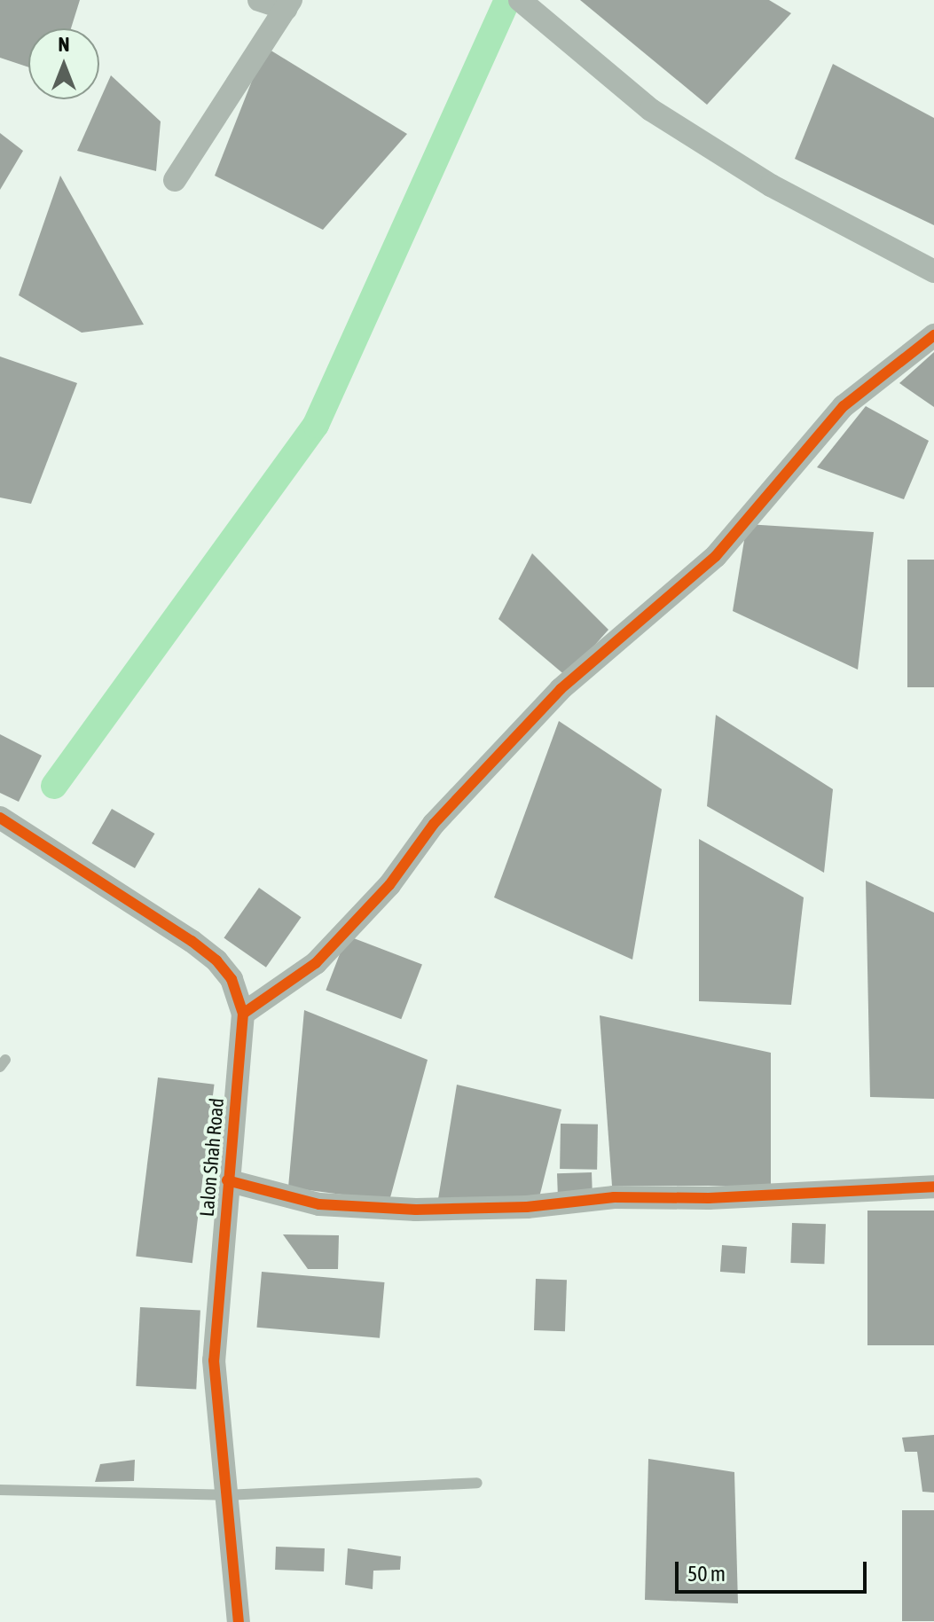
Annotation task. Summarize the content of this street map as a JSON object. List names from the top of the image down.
{
  "streets": {
    "street": ["Lalon Shah Road"]
  },
  "scale_bar": "50 m",
  "north": "top"
}
